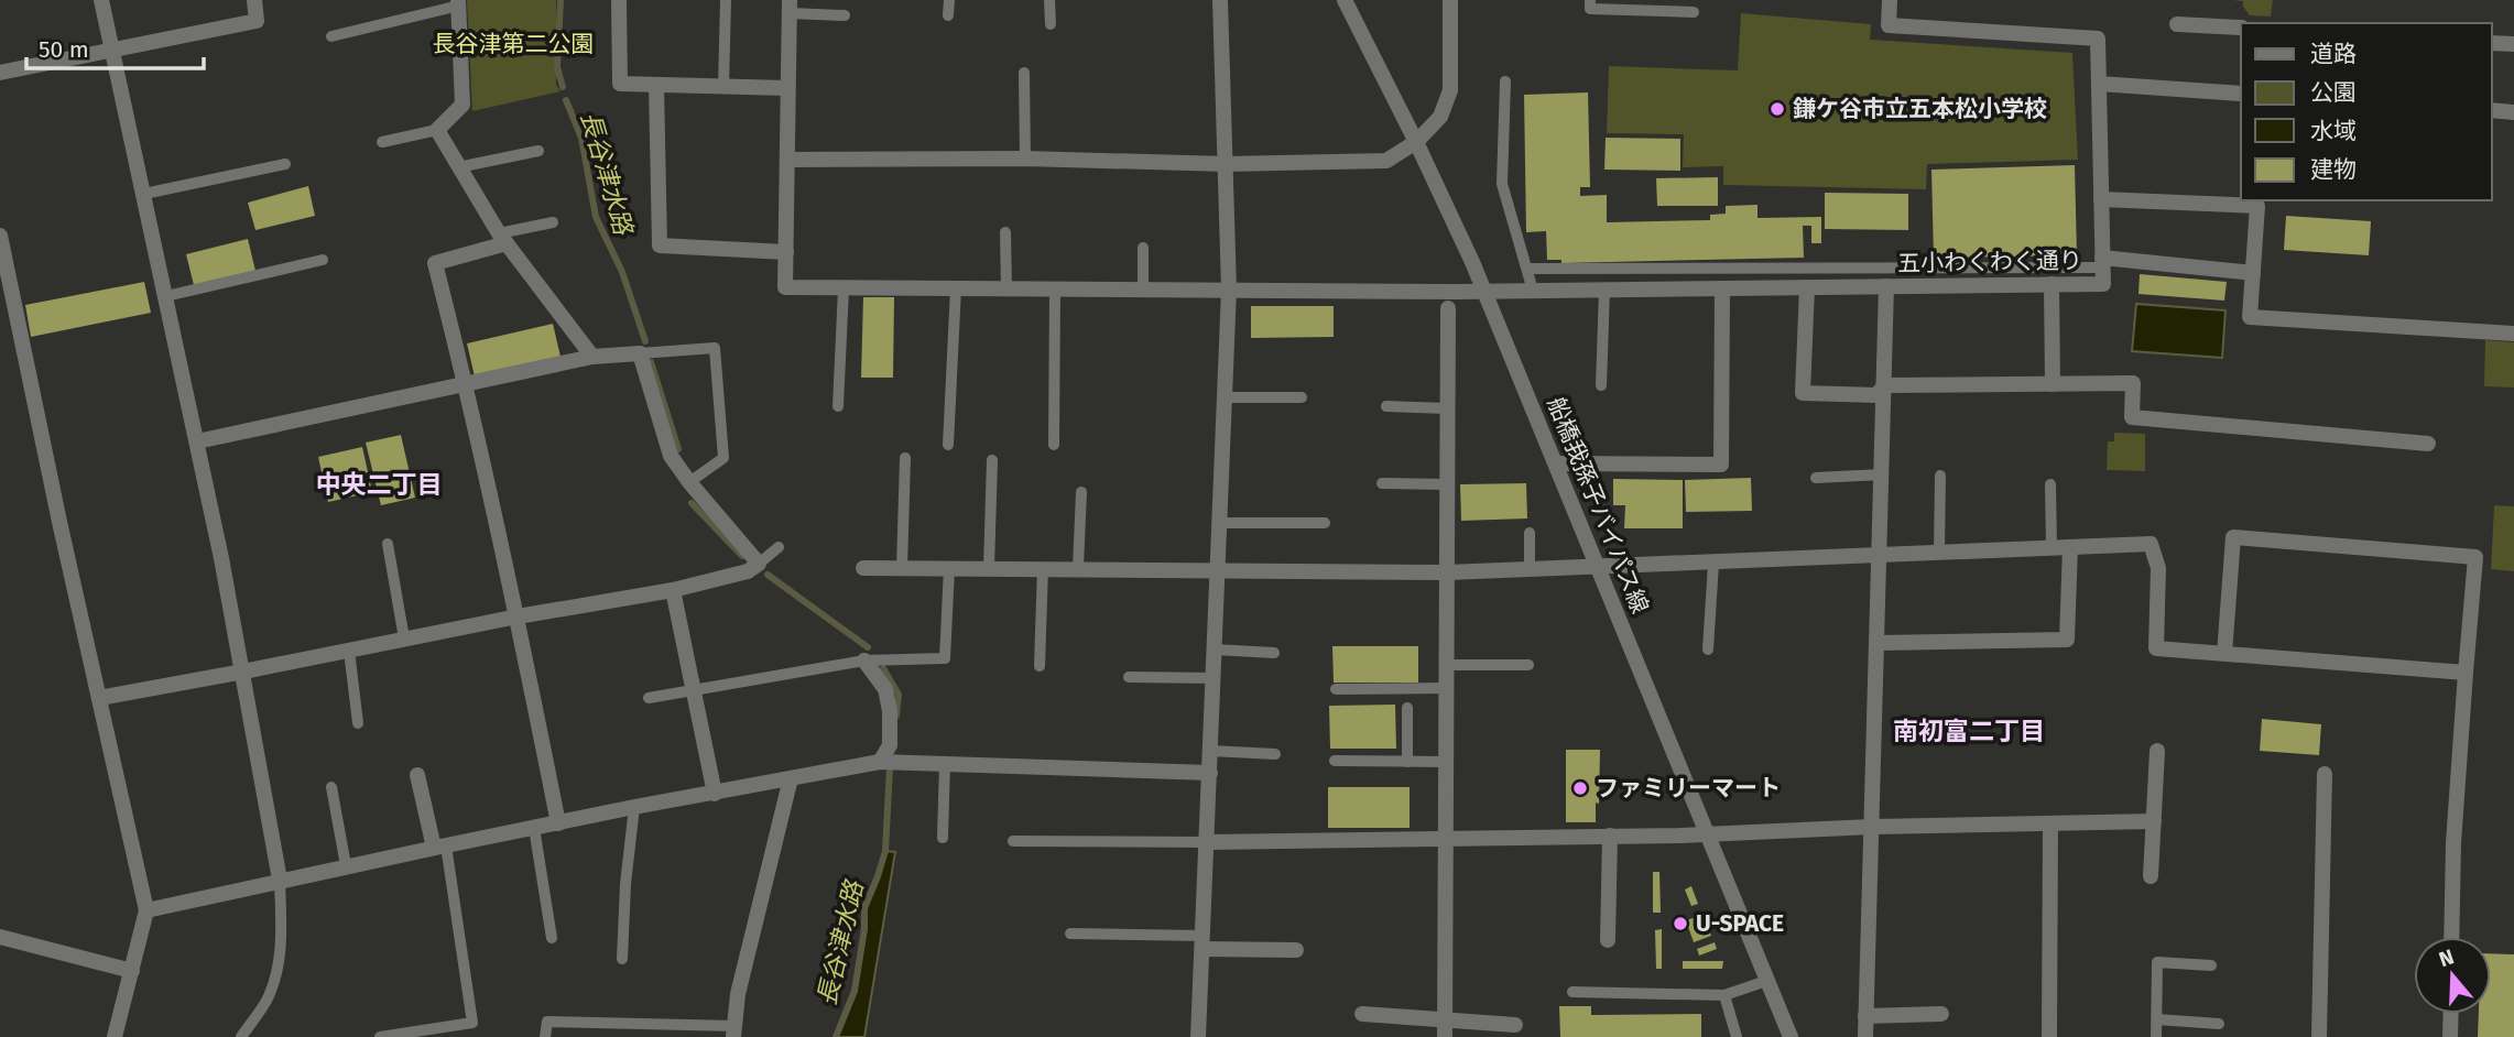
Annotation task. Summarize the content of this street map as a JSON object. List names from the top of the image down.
{
  "streets": {
    "street": ["五小わくわく通り", "船橋我孫子バイパス線"]
  },
  "crossings": [
    ["五小わくわく通り", "船橋我孫子バイパス線"]
  ],
  "districts": ["中央二丁目", "南初富二丁目"],
  "water": ["長谷津水路"],
  "parks": ["長谷津第二公園"],
  "places": ["鎌ケ谷市立五本松小学校", "ファミリーマート", "U-SPACE"],
  "legend": [
    "道路",
    "公園",
    "水域",
    "建物"
  ],
  "scale_bar": "50 m",
  "north": "top"
}
